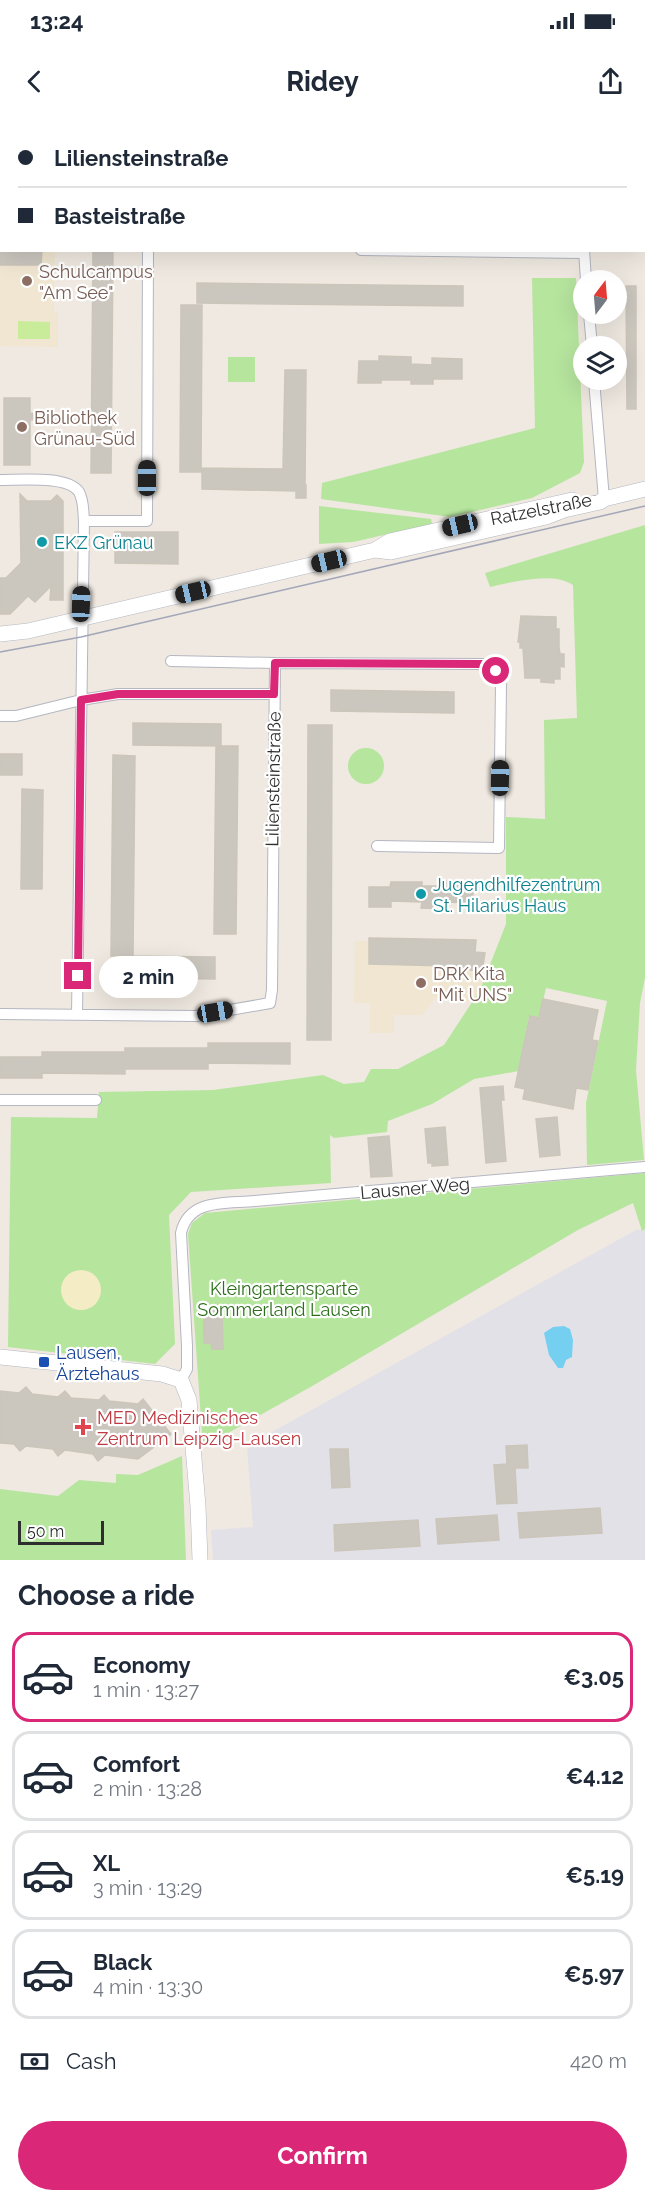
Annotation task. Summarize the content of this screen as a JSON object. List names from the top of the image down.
{
  "streets": {
    "main road": ["Ratzelstraße"],
    "street": ["Liliensteinstraße", "Lausner Weg"]
  },
  "parks": ["Kleingartensparte Sommerland Lausen"],
  "places": {
    "other": [
      "Schulcampus \"Am See\"",
      "Bibliothek Grünau-Süd",
      "EKZ Grünau",
      "Jugendhilfezentrum St. Hilarius Haus",
      "DRK Kita \"Mit UNS\""
    ],
    "transit": ["Lausen, Ärztehaus"],
    "health": ["MED Medizinisches Zentrum Leipzig-Lausen"]
  },
  "scale_bar": "50 m",
  "north": "top",
  "page": {
    "status": "13:24",
    "header": "Ridey",
    "banner": ["Liliensteinstraße", "Basteistraße"],
    "bubble": "2 min",
    "scale": "50 m",
    "heading": "Choose a ride",
    "list": [
      {
        "name": "Economy",
        "note": "1 min · 13:27",
        "value": "€3.05"
      },
      {
        "name": "Comfort",
        "note": "2 min · 13:28",
        "value": "€4.12"
      },
      {
        "name": "XL",
        "note": "3 min · 13:29",
        "value": "€5.19"
      },
      {
        "name": "Black",
        "note": "4 min · 13:30",
        "value": "€5.97"
      }
    ],
    "pay": ["Cash", "420 m"],
    "buttons": "Confirm"
  }
}
